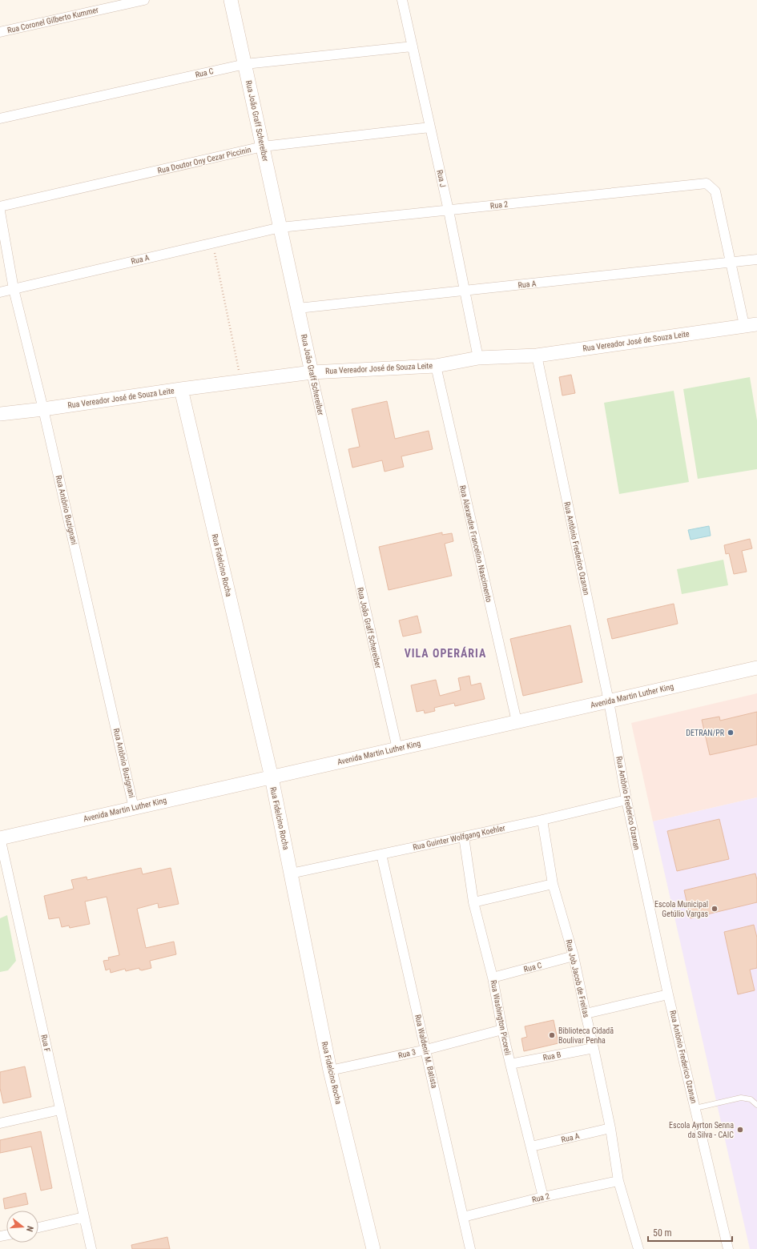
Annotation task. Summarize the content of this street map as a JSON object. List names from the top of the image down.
{
  "streets": {
    "street": [
      "Rua Coronel Gilberto Kummer",
      "Rua C",
      "Rua João Graff Schereiber",
      "Rua Doutor Ony Cezar Piccinin",
      "Rua J",
      "Rua 2",
      "Rua A",
      "Rua Vereador José de Souza Leite",
      "Rua Antônio Buzignani",
      "Rua Alexandre Francelino Nascimento",
      "Rua Antônio Frederico Ozanan",
      "Rua Fidelcino Rocha",
      "Avenida Martin Luther King",
      "Rua Guinter Wolfgang Koehler",
      "Rua Job Jacob de Freitas",
      "Rua Washington Picoreli",
      "Rua F",
      "Rua Waldenir M. Batista",
      "Rua 3",
      "Rua B"
    ]
  },
  "crossings": [
    ["Rua C", "Rua João Graff Schereiber"],
    ["Rua C", "Rua J"],
    ["Rua C", "Rua Job Jacob de Freitas"],
    ["Rua C", "Rua Washington Picoreli"],
    ["Rua João Graff Schereiber", "Rua Doutor Ony Cezar Piccinin"],
    ["Rua João Graff Schereiber", "Rua 2"],
    ["Rua João Graff Schereiber", "Rua A"],
    ["Rua João Graff Schereiber", "Rua Vereador José de Souza Leite"],
    ["Rua João Graff Schereiber", "Avenida Martin Luther King"],
    ["Rua Doutor Ony Cezar Piccinin", "Rua J"],
    ["Rua J", "Rua 2"],
    ["Rua J", "Rua A"],
    ["Rua J", "Rua Vereador José de Souza Leite"],
    ["Rua 2", "Rua A"],
    ["Rua 2", "Rua Job Jacob de Freitas"],
    ["Rua 2", "Rua Washington Picoreli"],
    ["Rua 2", "Rua Waldenir M. Batista"],
    ["Rua A", "Rua Antônio Buzignani"],
    ["Rua A", "Rua Job Jacob de Freitas"],
    ["Rua A", "Rua Washington Picoreli"],
    ["Rua Vereador José de Souza Leite", "Rua Antônio Buzignani"],
    ["Rua Vereador José de Souza Leite", "Rua Alexandre Francelino Nascimento"],
    ["Rua Vereador José de Souza Leite", "Rua Antônio Frederico Ozanan"],
    ["Rua Vereador José de Souza Leite", "Rua Fidelcino Rocha"],
    ["Rua Antônio Buzignani", "Avenida Martin Luther King"],
    ["Rua Alexandre Francelino Nascimento", "Avenida Martin Luther King"],
    ["Rua Antônio Frederico Ozanan", "Avenida Martin Luther King"],
    ["Rua Antônio Frederico Ozanan", "Rua Guinter Wolfgang Koehler"],
    ["Rua Fidelcino Rocha", "Avenida Martin Luther King"],
    ["Rua Fidelcino Rocha", "Rua Guinter Wolfgang Koehler"],
    ["Rua Fidelcino Rocha", "Rua 3"],
    ["Avenida Martin Luther King", "Rua F"],
    ["Rua Guinter Wolfgang Koehler", "Rua Job Jacob de Freitas"],
    ["Rua Guinter Wolfgang Koehler", "Rua Washington Picoreli"],
    ["Rua Guinter Wolfgang Koehler", "Rua Waldenir M. Batista"],
    ["Rua Job Jacob de Freitas", "Rua B"],
    ["Rua Washington Picoreli", "Rua 3"],
    ["Rua Washington Picoreli", "Rua B"],
    ["Rua Waldenir M. Batista", "Rua 3"]
  ],
  "districts": ["VILA OPERÁRIA"],
  "places": [
    "DETRAN/PR",
    "Escola Municipal Getúlio Vargas",
    "Biblioteca Cidadã Boulivar Penha",
    "Escola Ayrton Senna da Silva - CAIC"
  ],
  "scale_bar": "50 m",
  "north": "right"
}
